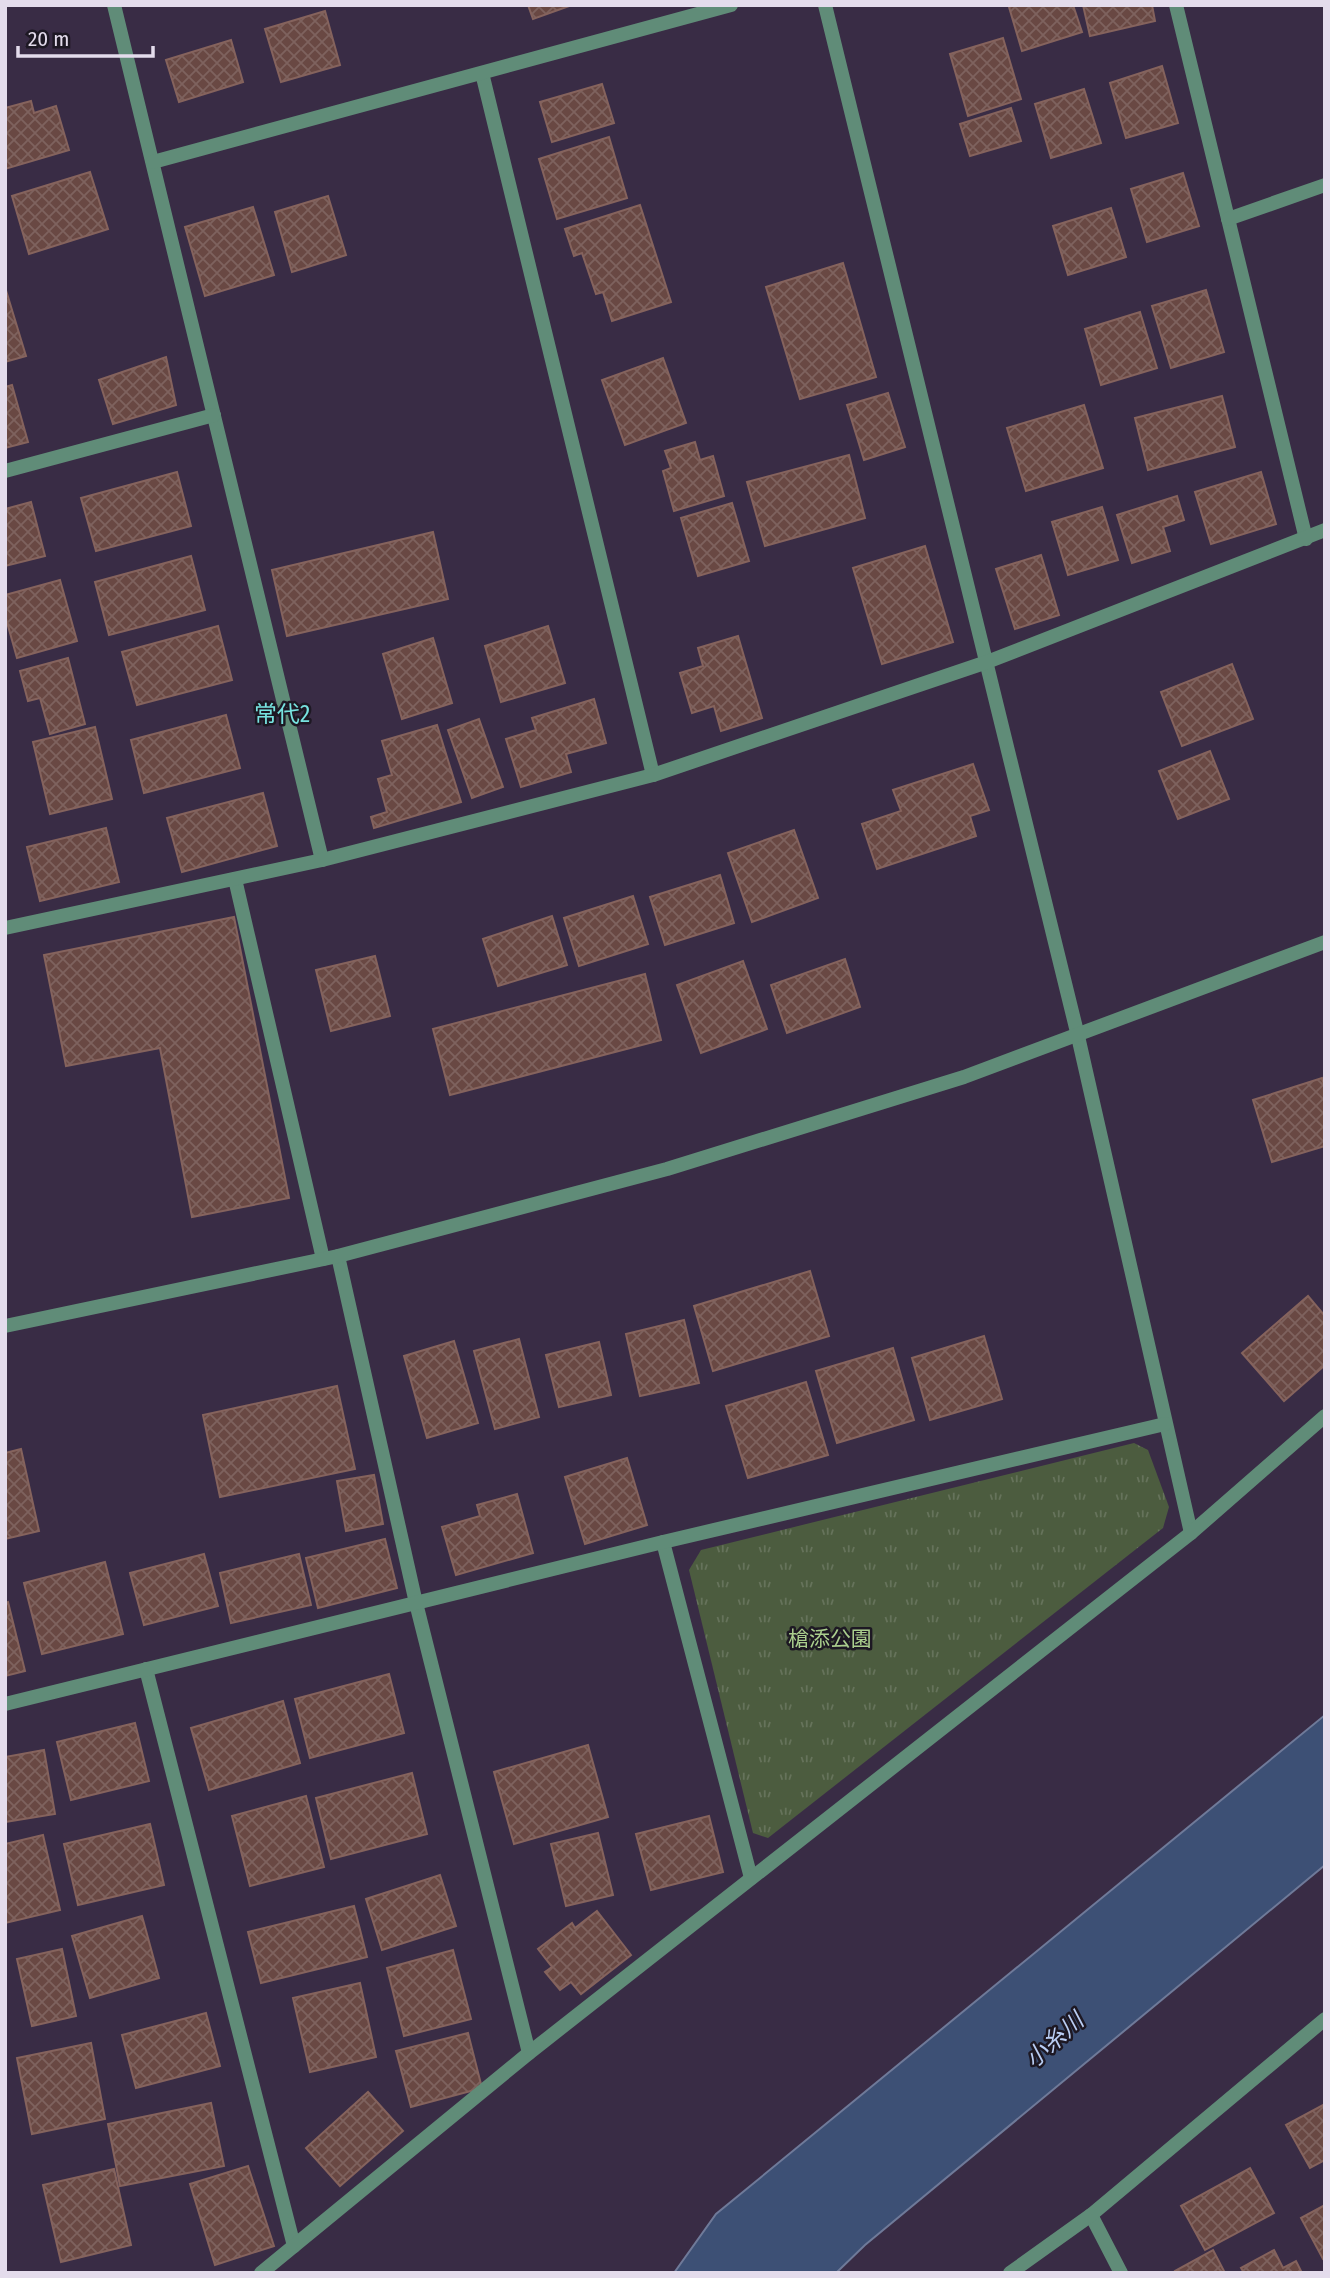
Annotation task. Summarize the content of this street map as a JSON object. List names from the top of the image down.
{
  "districts": ["常代2"],
  "water": ["小糸川"],
  "parks": ["槍添公園"],
  "scale_bar": "20 m"
}
